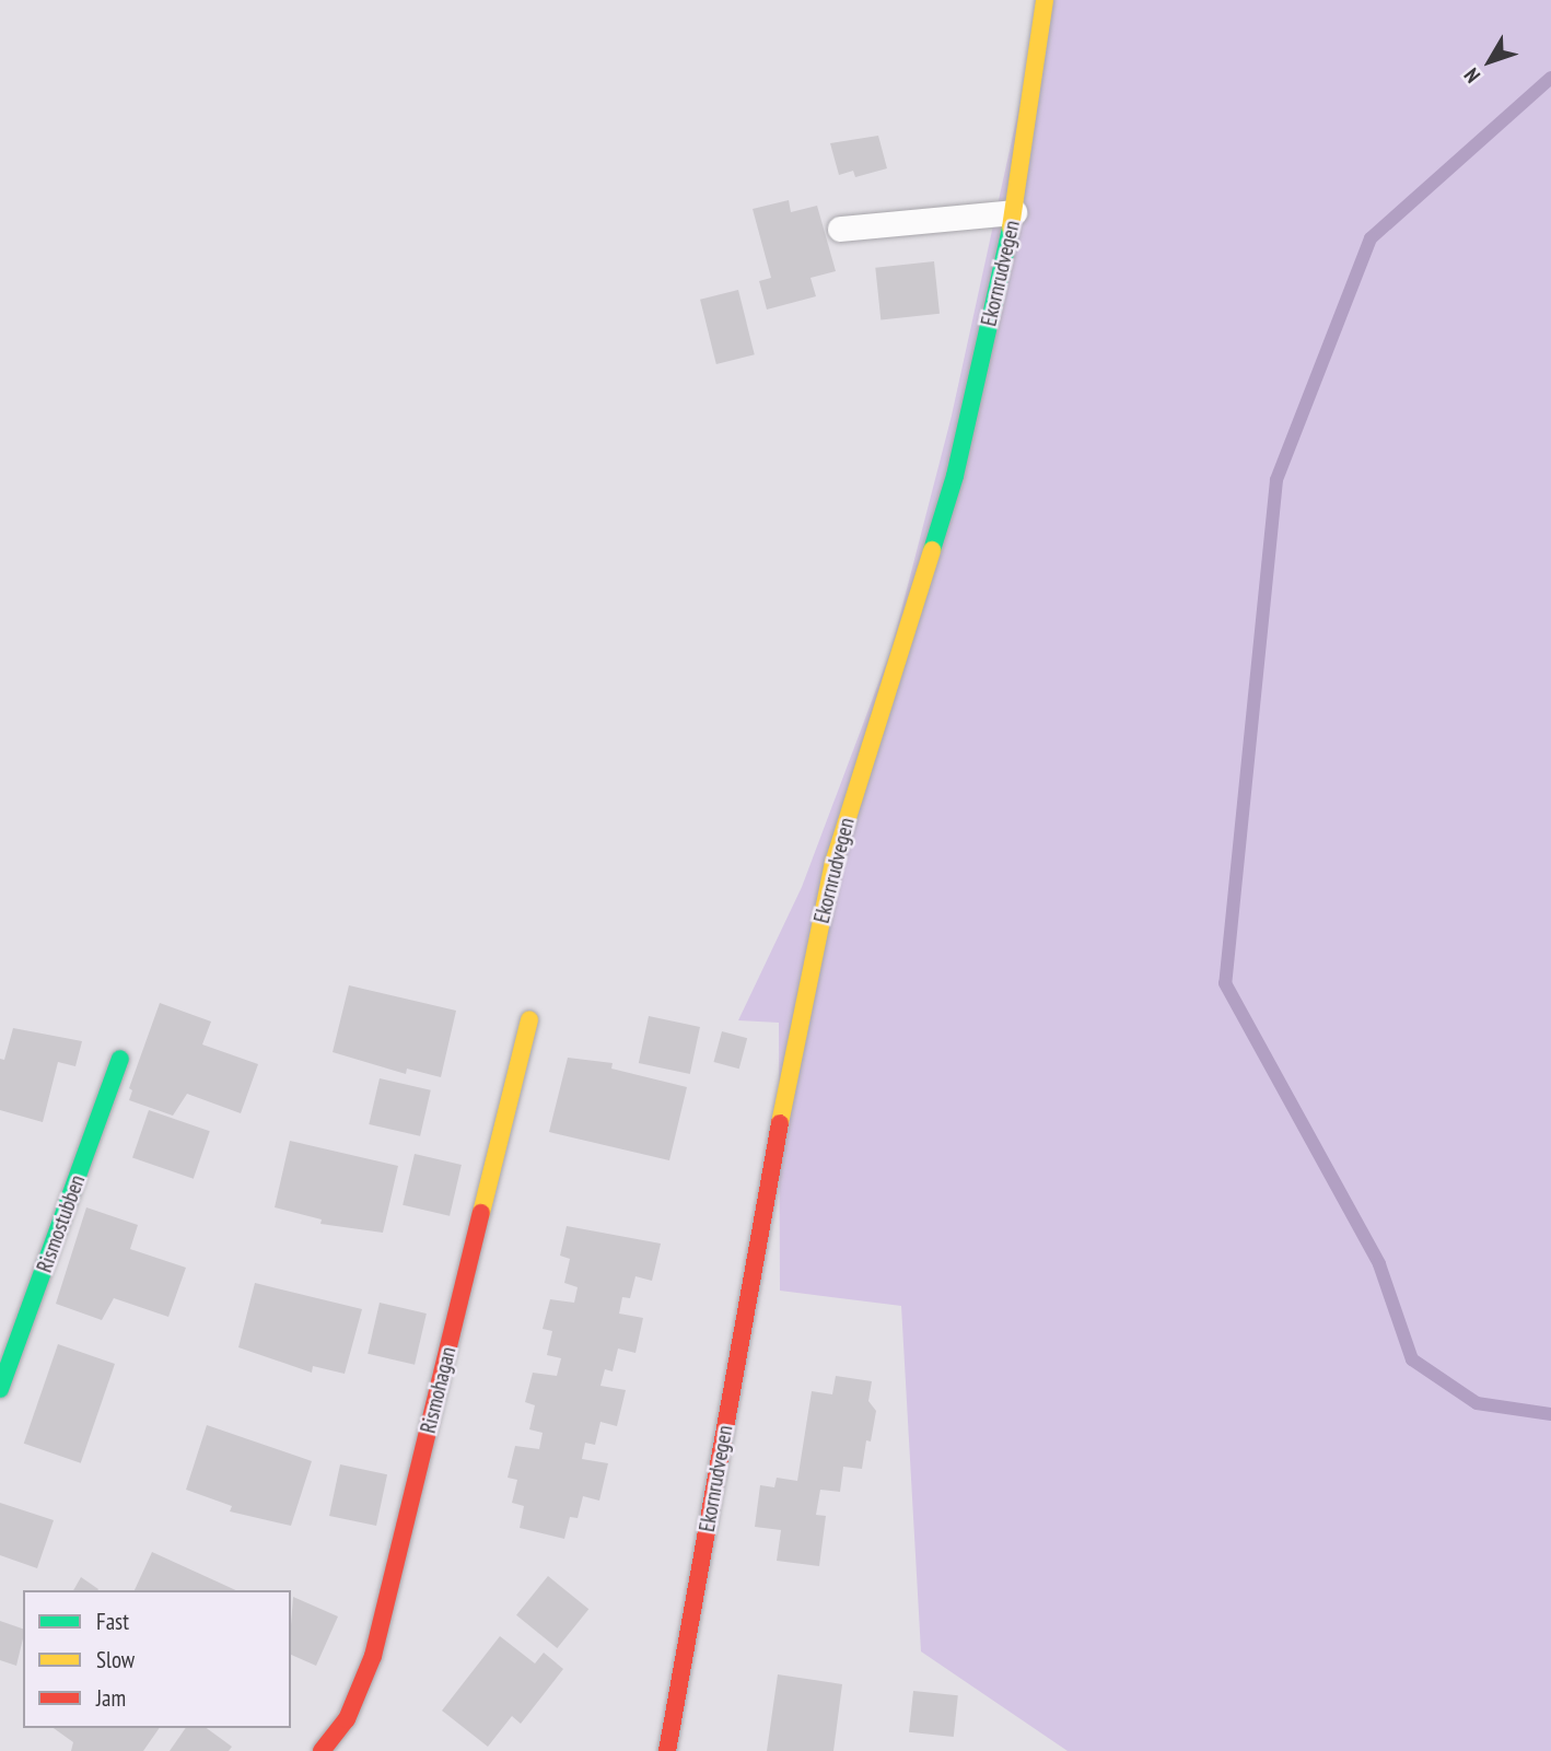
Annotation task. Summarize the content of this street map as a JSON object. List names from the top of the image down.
{
  "streets": {
    "main road": ["Ekornrudvegen", "Rismostubben", "Rismohagan"]
  },
  "legend": ["Fast", "Slow", "Jam"],
  "north": "bottom left"
}
